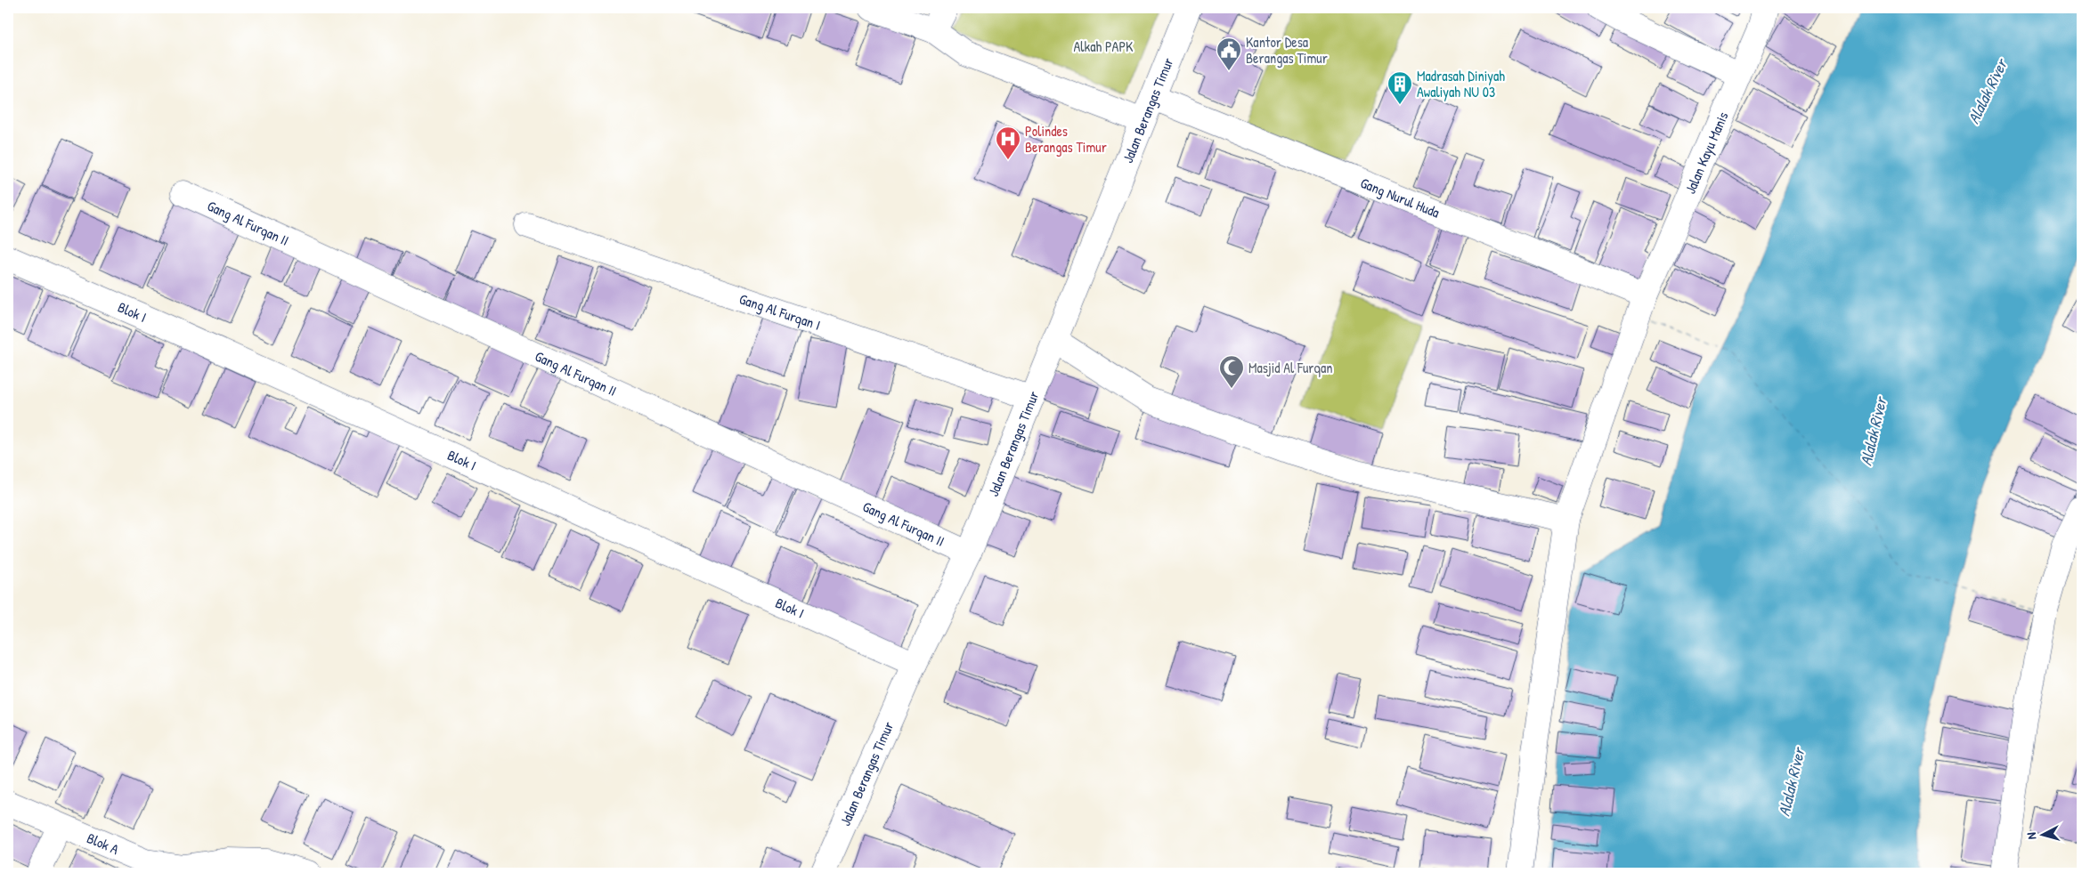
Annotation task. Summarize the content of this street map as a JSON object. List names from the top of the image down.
{
  "streets": {
    "street": [
      "Jalan Berangas Timur",
      "Jalan Kayu Manis",
      "Gang Nurul Huda",
      "Gang Al Furqan II",
      "Gang Al Furqan I",
      "Blok I",
      "Blok A"
    ]
  },
  "crossings": [
    ["Jalan Berangas Timur", "Gang Nurul Huda"],
    ["Jalan Berangas Timur", "Gang Al Furqan II"],
    ["Jalan Berangas Timur", "Gang Al Furqan I"],
    ["Jalan Berangas Timur", "Blok I"],
    ["Jalan Kayu Manis", "Gang Nurul Huda"]
  ],
  "water": ["Alalak River"],
  "parks": ["Alkah PAPK"],
  "places": {
    "public building": ["Kantor Desa Berangas Timur"],
    "building": ["Madrasah Diniyah Awaliyah NU 03"],
    "hospital": ["Polindes Berangas Timur"],
    "mosque": ["Masjid Al Furqan"]
  },
  "north": "left"
}
